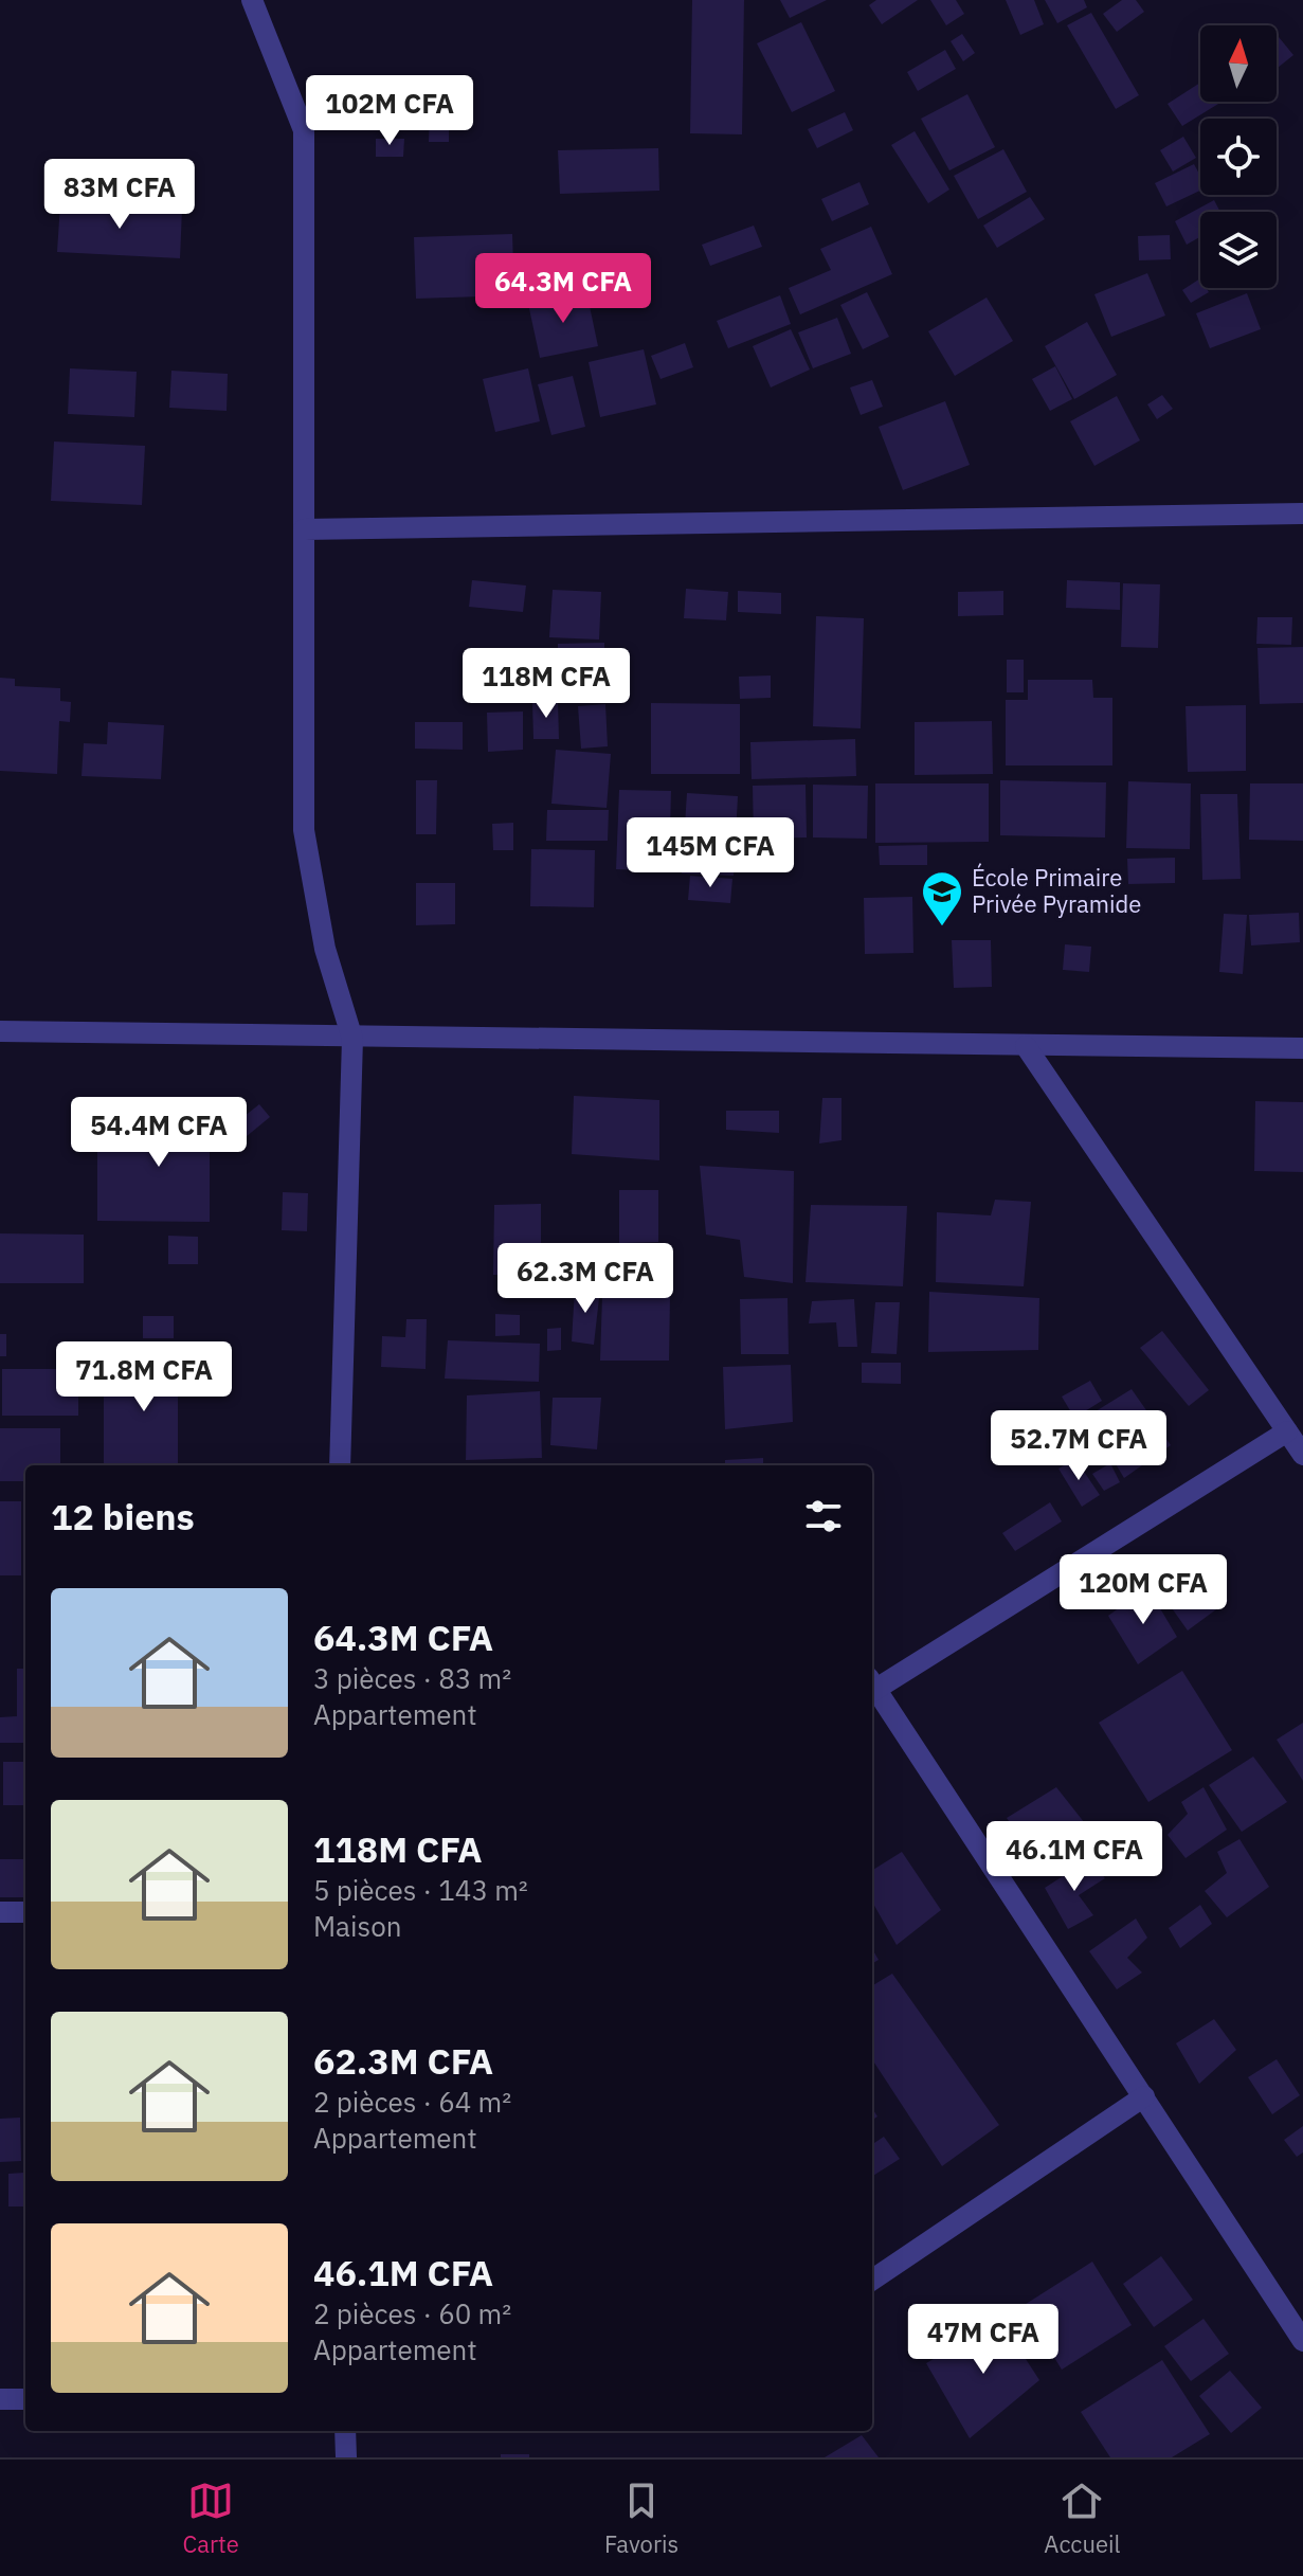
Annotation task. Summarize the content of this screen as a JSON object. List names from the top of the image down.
{
  "places": {
    "school or university": ["École Primaire Privée Pyramide"]
  },
  "north": "top",
  "page": {
    "price": [
      "102M CFA",
      "83M CFA",
      "64.3M CFA",
      "118M CFA",
      "145M CFA",
      "54.4M CFA",
      "62.3M CFA",
      "71.8M CFA",
      "52.7M CFA",
      "120M CFA",
      "46.1M CFA",
      "47M CFA"
    ],
    "heading": "12 biens",
    "list": [
      {
        "name": "64.3M CFA",
        "note": "3 pièces · 83 m² · Appartement"
      },
      {
        "name": "118M CFA",
        "note": "5 pièces · 143 m² · Maison"
      },
      {
        "name": "62.3M CFA",
        "note": "2 pièces · 64 m² · Appartement"
      },
      {
        "name": "46.1M CFA",
        "note": "2 pièces · 60 m² · Appartement"
      }
    ],
    "tabs": ["Carte", "Favoris", "Accueil"]
  }
}
